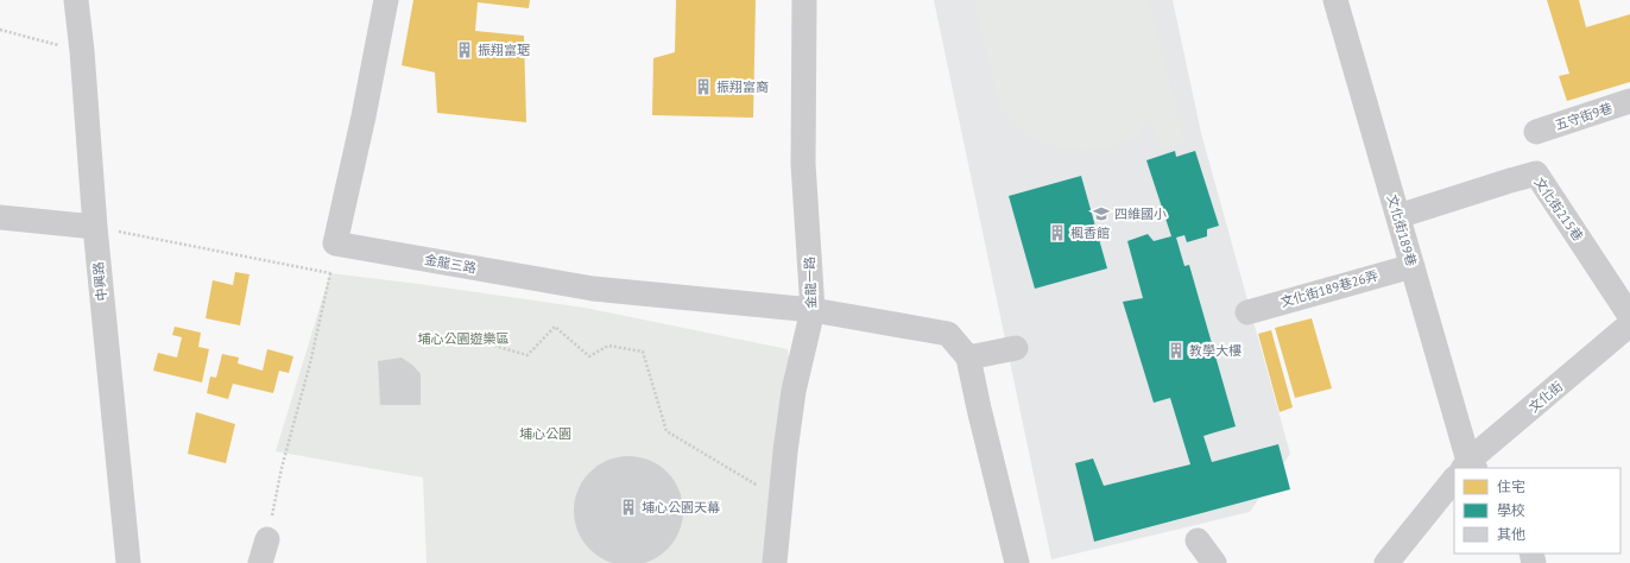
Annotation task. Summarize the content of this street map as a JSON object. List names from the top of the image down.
{
  "streets": {
    "street": [
      "五守街9巷",
      "文化街215巷",
      "文化街189巷",
      "金龍三路",
      "中興路",
      "金龍一路",
      "文化街189巷26弄",
      "文化街"
    ]
  },
  "crossings": [
    ["文化街215巷", "文化街189巷"],
    ["文化街189巷", "文化街189巷26弄"],
    ["金龍三路", "金龍一路"]
  ],
  "parks": ["埔心公園遊樂區", "埔心公園"],
  "places": {
    "building": [
      "振翔富琚",
      "振翔富裔",
      "楓香館",
      "教學大樓",
      "埔心公園天幕"
    ],
    "school or university": ["四維國小"]
  },
  "legend": ["住宅", "學校", "其他"]
}
